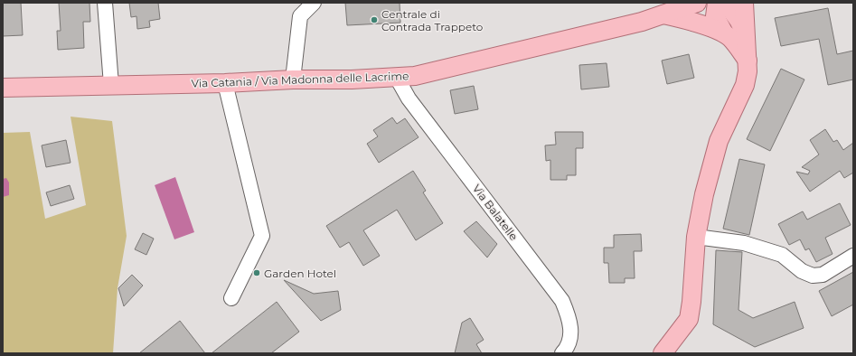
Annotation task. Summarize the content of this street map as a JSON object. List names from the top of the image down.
{
  "streets": {
    "main road": ["Via Catania / Via Madonna delle Lacrime"],
    "street": ["Via Balatelle"]
  },
  "crossings": [
    ["Via Catania / Via Madonna delle Lacrime", "Via Balatelle"]
  ],
  "places": ["Centrale di Contrada Trappeto", "Garden Hotel"]
}
